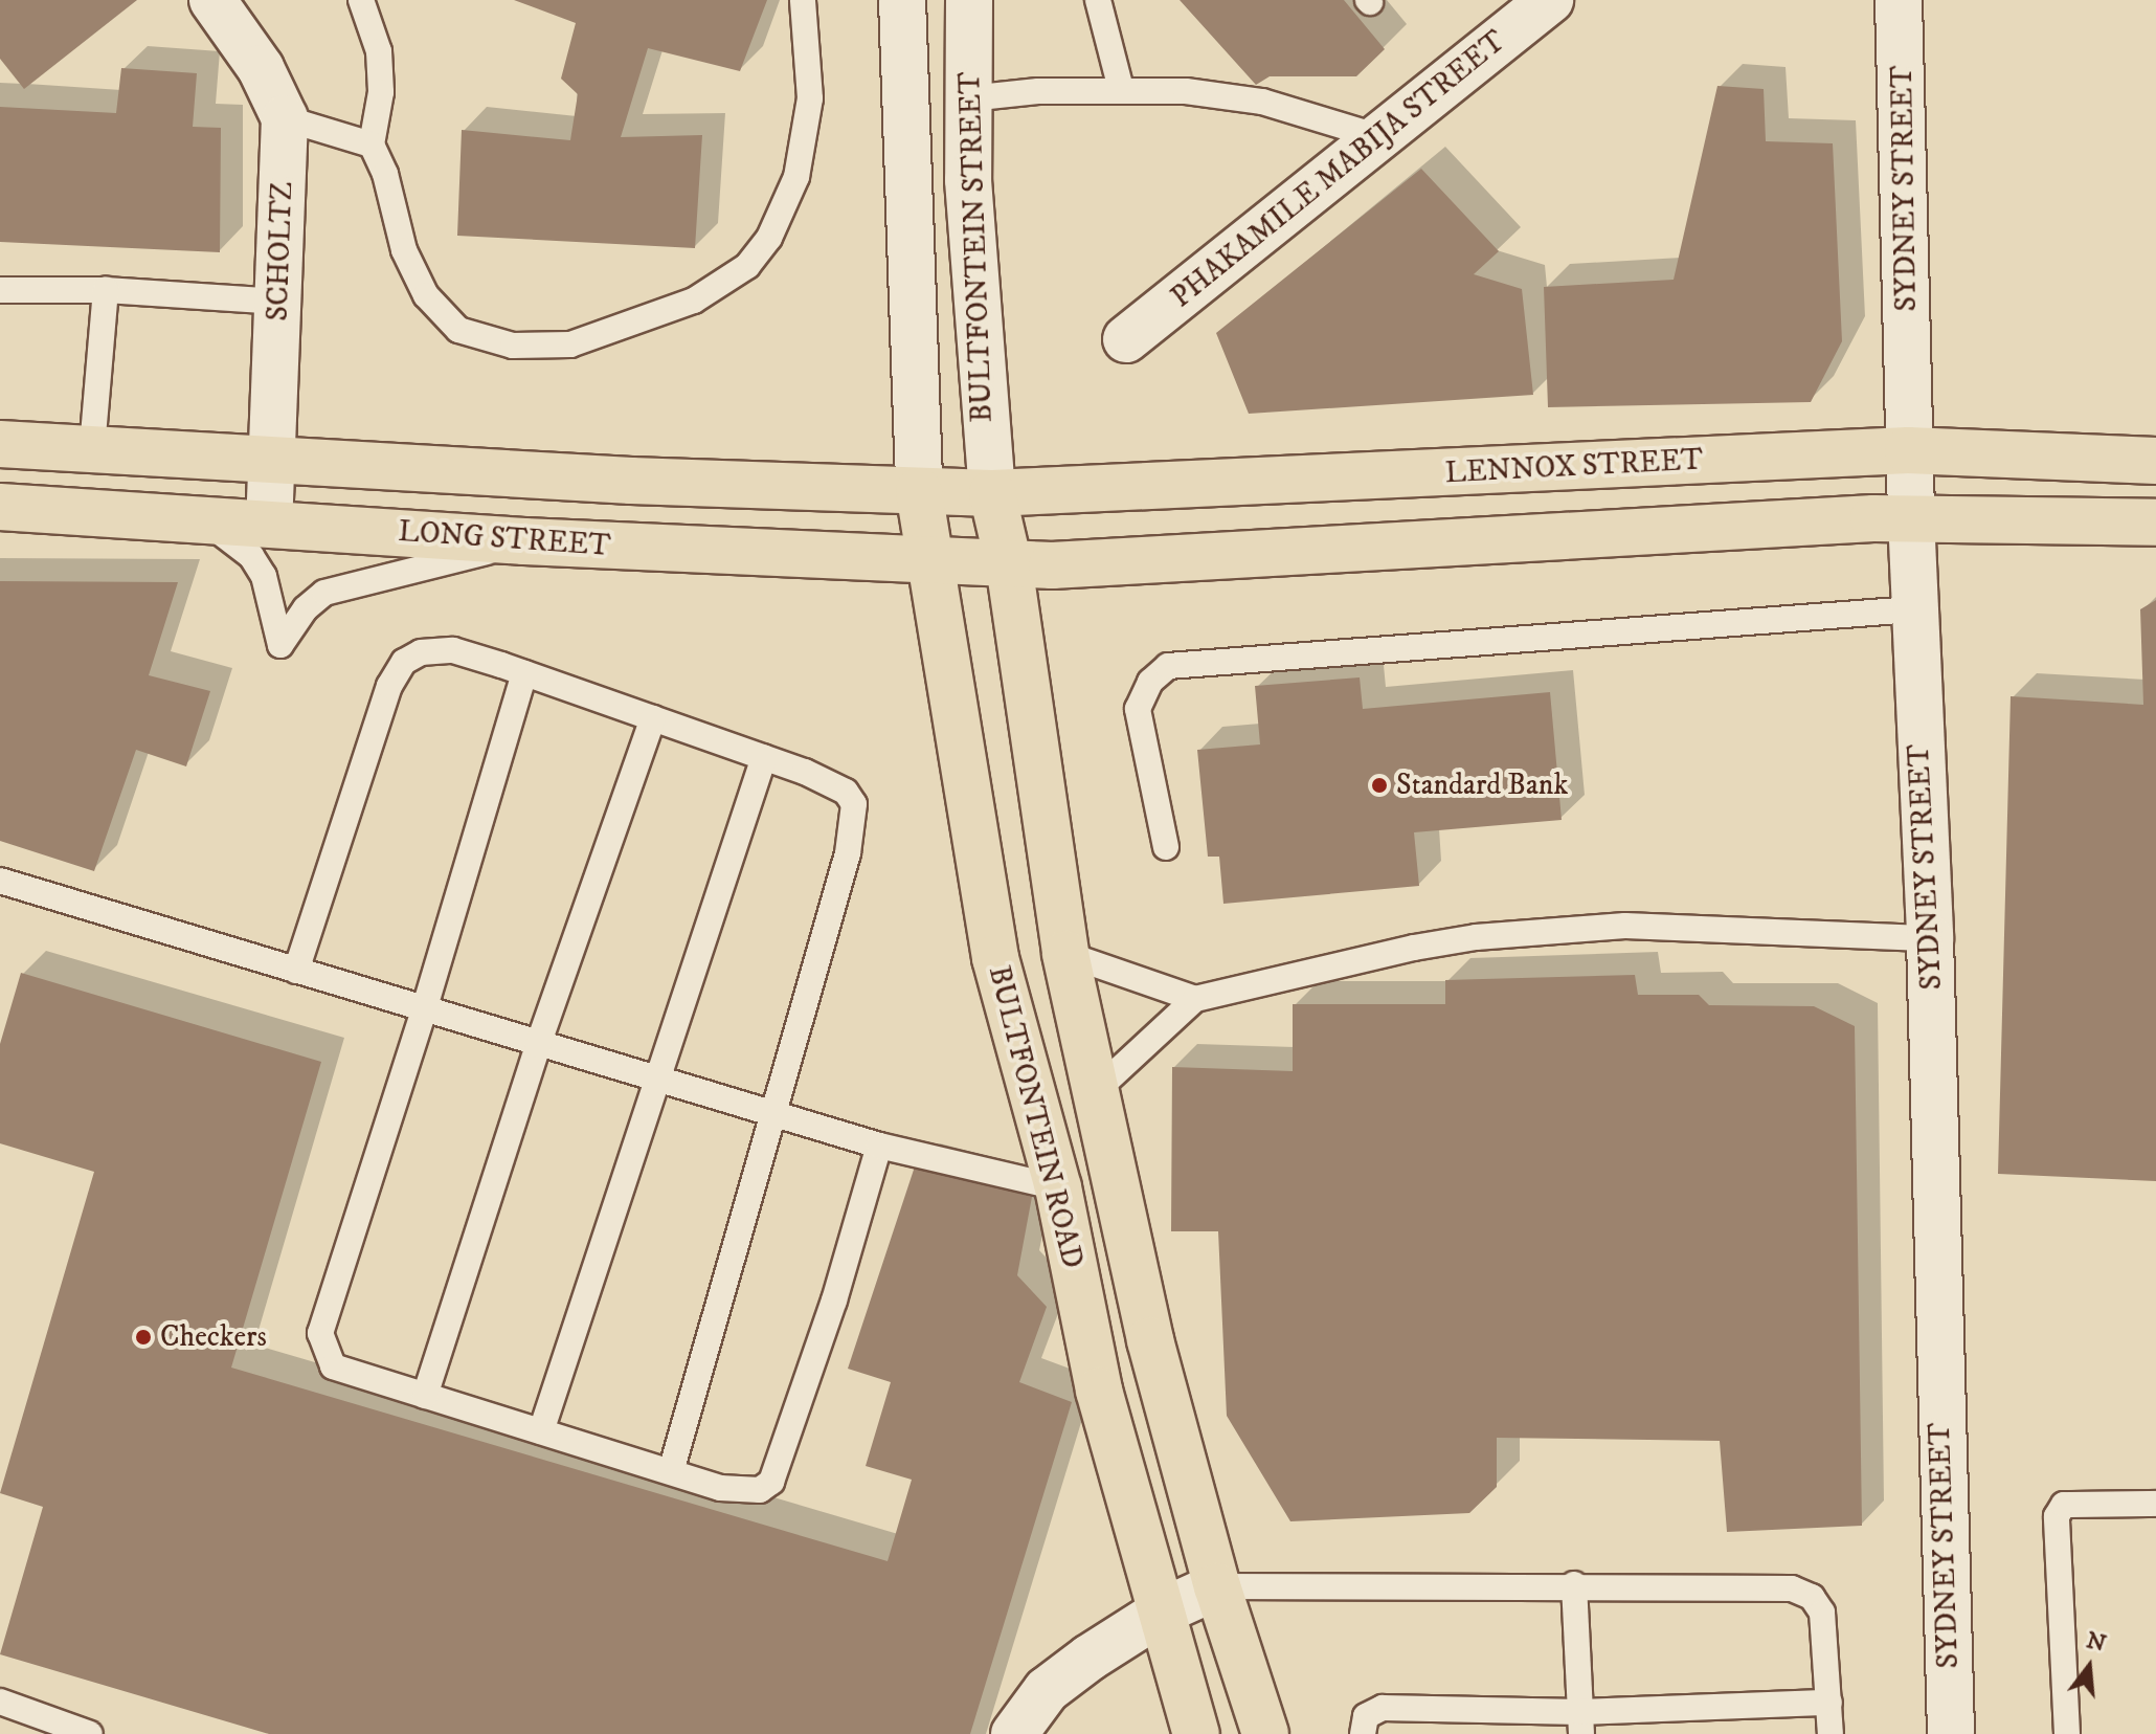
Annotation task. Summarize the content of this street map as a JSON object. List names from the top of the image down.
{
  "streets": {
    "highway": ["LENNOX STREET", "LONG STREET", "BULTFONTEIN ROAD"],
    "street": [
      "PHAKAMILE MABIJA STREET",
      "SYDNEY STREET",
      "BULTFONTEIN STREET",
      "SCHOLTZ"
    ]
  },
  "crossings": [
    ["SYDNEY STREET", "LENNOX STREET"],
    ["BULTFONTEIN STREET", "LENNOX STREET"],
    ["BULTFONTEIN STREET", "BULTFONTEIN ROAD"],
    ["SCHOLTZ", "LONG STREET"],
    ["LENNOX STREET", "BULTFONTEIN ROAD"],
    ["LONG STREET", "BULTFONTEIN ROAD"]
  ],
  "places": ["Standard Bank", "Checkers"],
  "north": "top"
}
